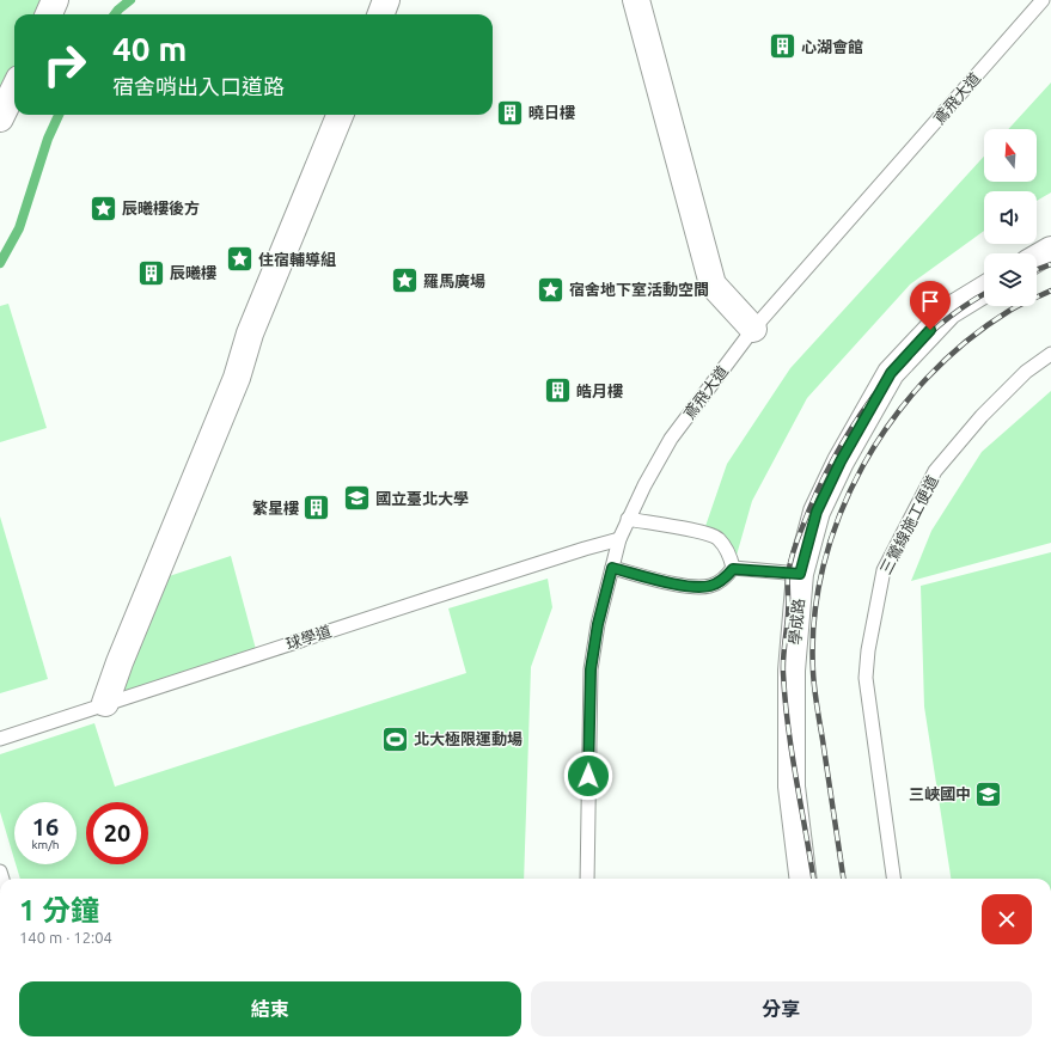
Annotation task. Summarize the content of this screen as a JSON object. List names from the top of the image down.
{
  "streets": {
    "street": ["學成路"],
    "lane": ["鳶飛大道", "三鶯線施工便道", "球學道"]
  },
  "crossings": [
    ["鳶飛大道", "球學道"]
  ],
  "places": {
    "building": [
      "心湖會館",
      "曉日樓",
      "辰曦樓",
      "皓月樓",
      "繁星樓"
    ],
    "place": [
      "辰曦樓後方",
      "住宿輔導組",
      "羅馬廣場",
      "宿舍地下室活動空間"
    ],
    "school or university": ["國立臺北大學", "三峽國中"],
    "sports": ["北大極限運動場"]
  },
  "north": "top",
  "page": {
    "turn": ["40 m", "宿舍哨出入口道路"],
    "speed": "16 km/h",
    "limit": "20",
    "heading": ["1 分鐘", "140 m · 12:04"],
    "buttons": ["結束", "分享"]
  }
}
